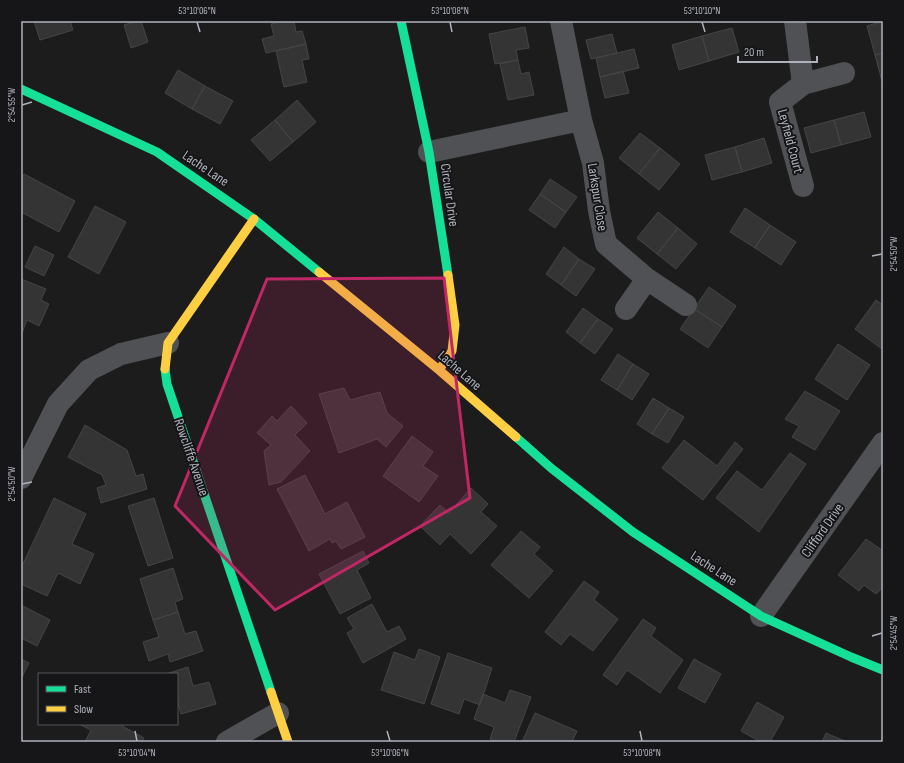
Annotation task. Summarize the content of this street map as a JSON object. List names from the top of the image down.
{
  "streets": {
    "street": [
      "Leyfield Court",
      "Lache Lane",
      "Circular Drive",
      "Larkspur Close",
      "Rowcliffe Avenue",
      "Clifford Drive"
    ]
  },
  "crossings": [
    ["Lache Lane", "Circular Drive"],
    ["Lache Lane", "Rowcliffe Avenue"],
    ["Lache Lane", "Clifford Drive"]
  ],
  "legend": ["Fast", "Slow"],
  "scale_bar": "20 m",
  "coordinates": [
    "53°10'06\"N",
    "53°10'08\"N",
    "53°10'10\"N",
    "2°54'55\"W",
    "2°54'50\"W",
    "2°54'45\"W",
    "53°10'04\"N"
  ]
}
